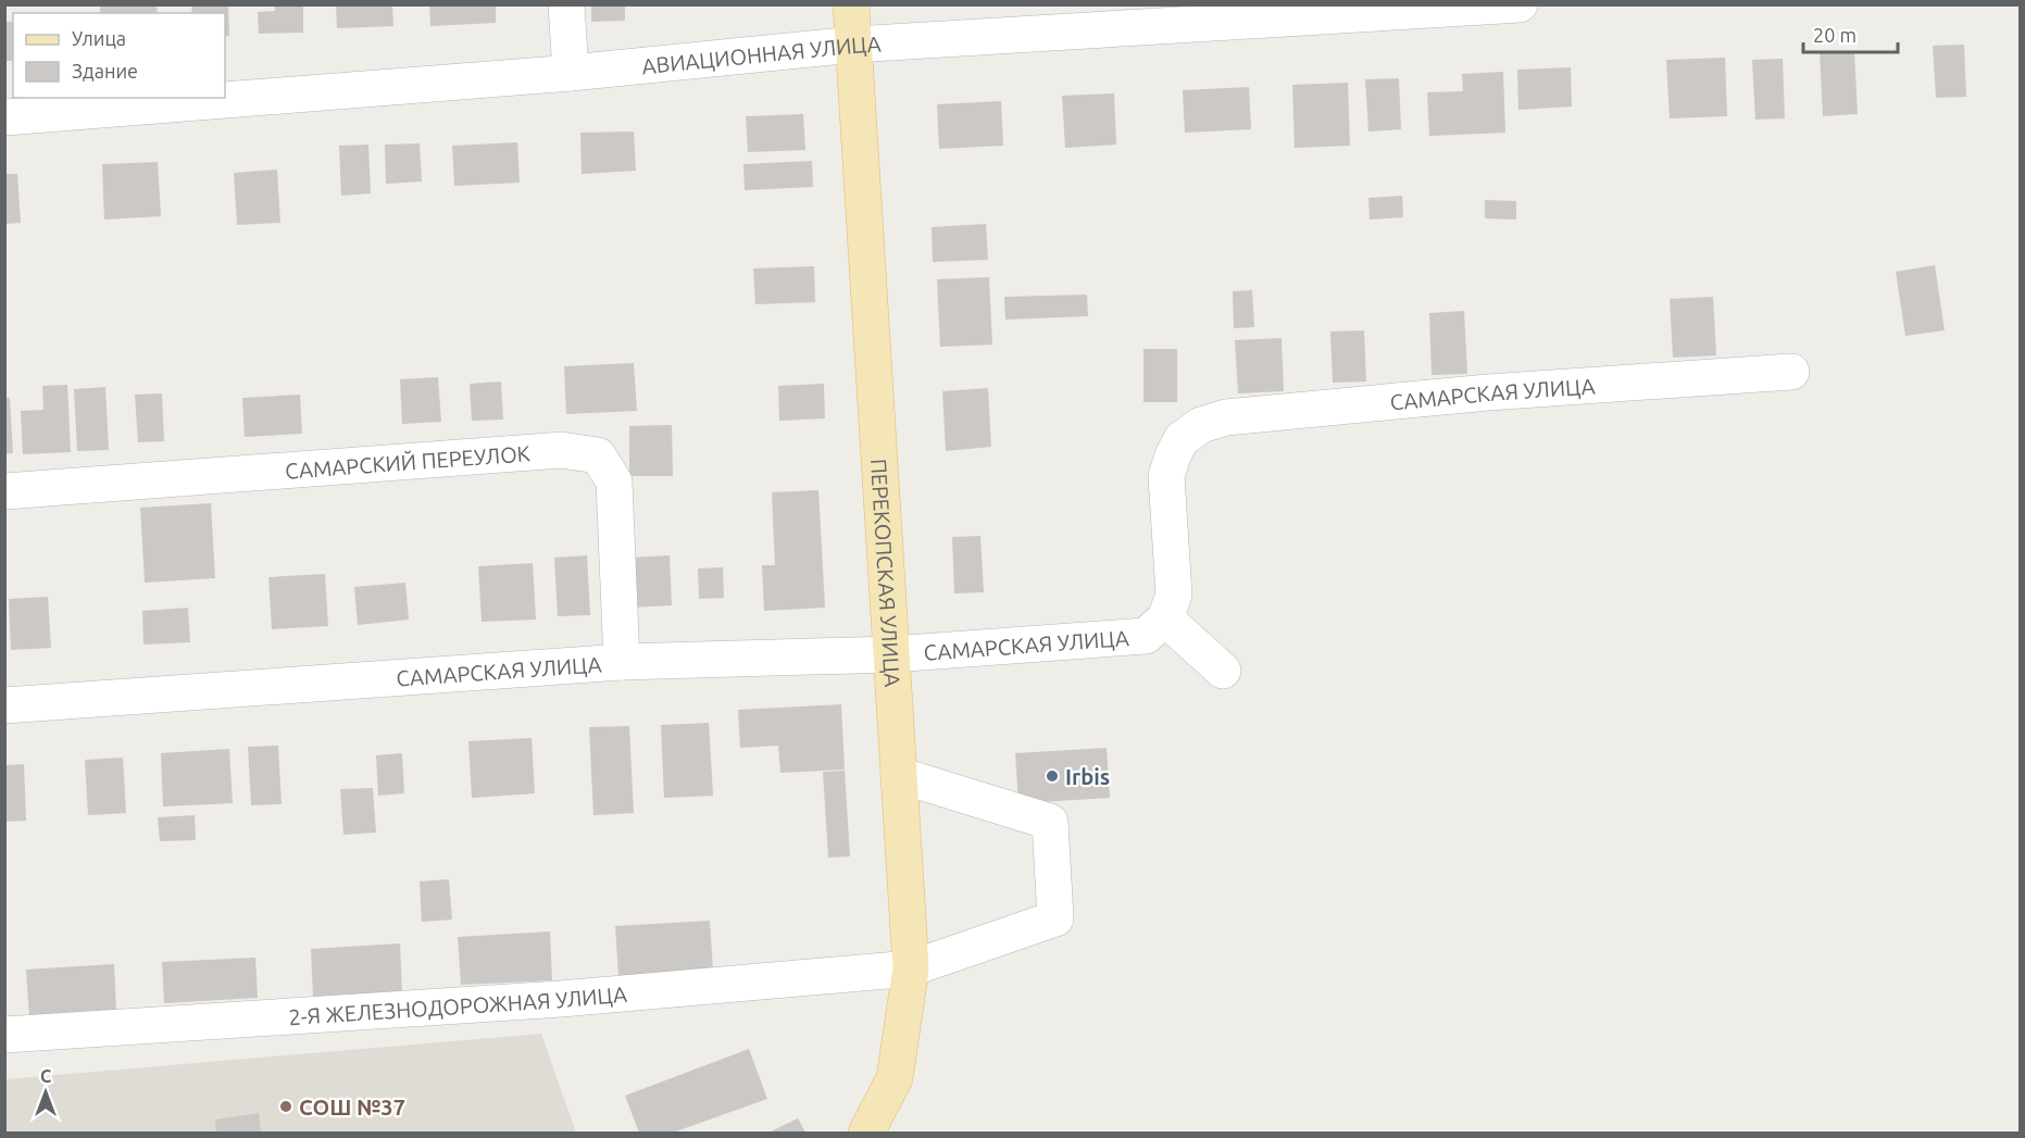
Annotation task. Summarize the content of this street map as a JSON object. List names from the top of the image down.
{
  "streets": {
    "main road": ["ПЕРЕКОПСКАЯ УЛИЦА"],
    "street": [
      "АВИАЦИОННАЯ УЛИЦА",
      "САМАРСКАЯ УЛИЦА",
      "САМАРСКИЙ ПЕРЕУЛОК",
      "2-Я ЖЕЛЕЗНОДОРОЖНАЯ УЛИЦА"
    ]
  },
  "crossings": [
    ["АВИАЦИОННАЯ УЛИЦА", "ПЕРЕКОПСКАЯ УЛИЦА"],
    ["САМАРСКАЯ УЛИЦА", "САМАРСКИЙ ПЕРЕУЛОК"],
    ["САМАРСКАЯ УЛИЦА", "ПЕРЕКОПСКАЯ УЛИЦА"],
    ["ПЕРЕКОПСКАЯ УЛИЦА", "2-Я ЖЕЛЕЗНОДОРОЖНАЯ УЛИЦА"]
  ],
  "places": ["Irbis", "СОШ №37"],
  "legend": ["Улица", "Здание"],
  "scale_bar": "20 m",
  "north": "top"
}
